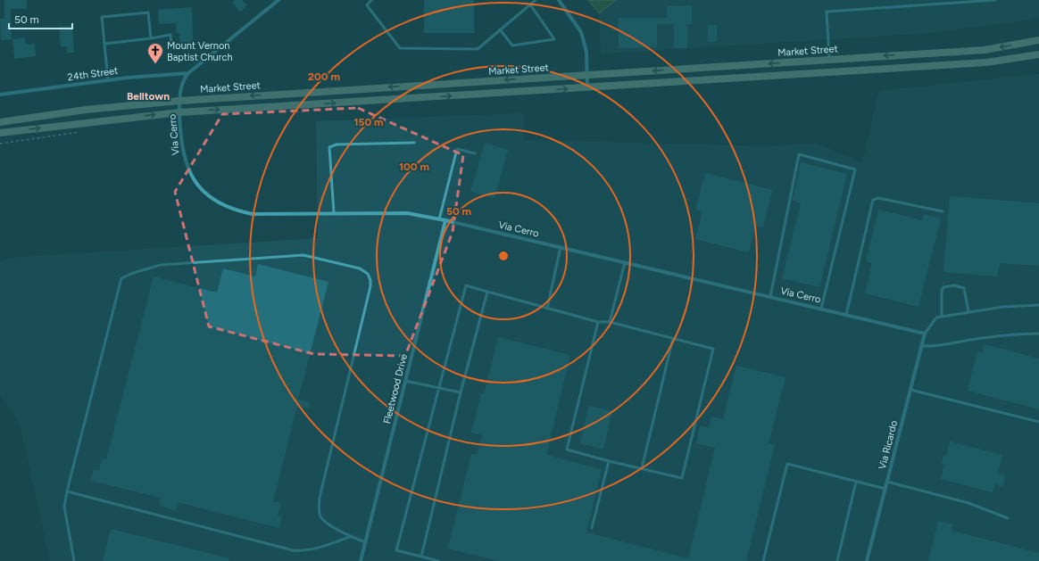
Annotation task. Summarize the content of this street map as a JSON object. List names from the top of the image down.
{
  "streets": {
    "main road": ["Market Street"],
    "street": [
      "24th Street",
      "Via Cerro",
      "Fleetwood Drive",
      "Via Ricardo"
    ]
  },
  "crossings": [
    ["Market Street", "Via Cerro"],
    ["Via Cerro", "Fleetwood Drive"],
    ["Via Cerro", "Via Ricardo"]
  ],
  "districts": ["Belltown"],
  "places": {
    "church": ["Mount Vernon Baptist Church"]
  },
  "scale_bar": "50 m",
  "rings": [
    "200 m",
    "150 m",
    "100 m",
    "50 m"
  ]
}
